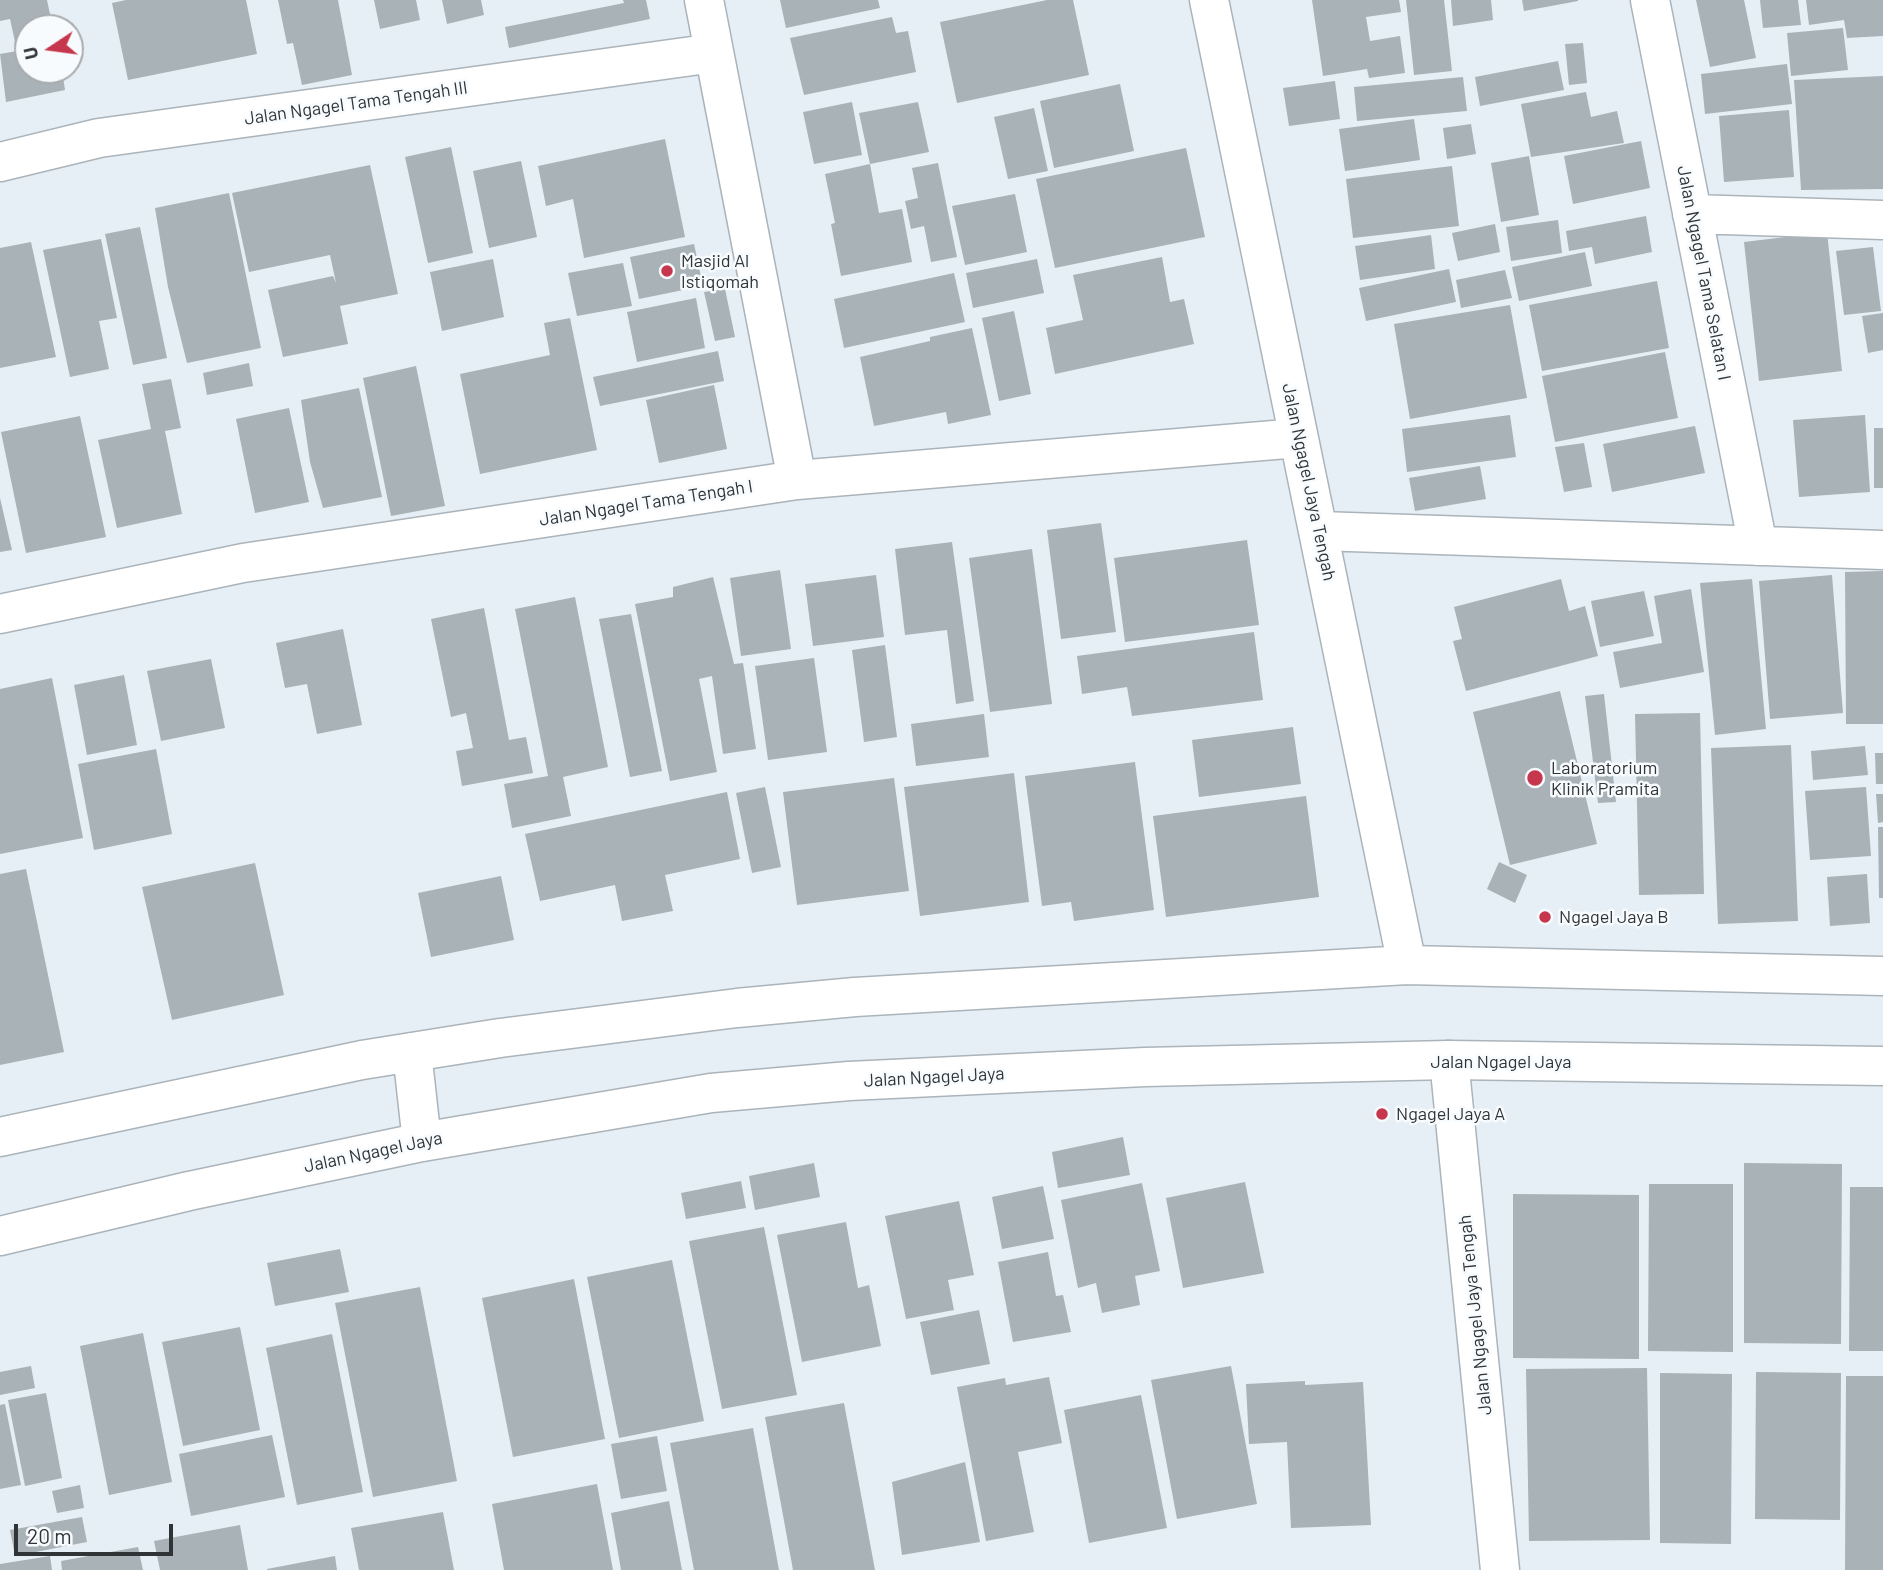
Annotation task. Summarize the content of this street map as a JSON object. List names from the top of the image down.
{
  "streets": {
    "street": [
      "Jalan Ngagel Tama Tengah III",
      "Jalan Ngagel Tama Selatan I",
      "Jalan Ngagel Jaya Tengah",
      "Jalan Ngagel Tama Tengah I",
      "Jalan Ngagel Jaya"
    ]
  },
  "crossings": [
    ["Jalan Ngagel Jaya Tengah", "Jalan Ngagel Tama Tengah I"],
    ["Jalan Ngagel Jaya Tengah", "Jalan Ngagel Jaya"]
  ],
  "places": [
    "Masjid Al Istiqomah",
    "Laboratorium Klinik Pramita",
    "Ngagel Jaya B",
    "Ngagel Jaya A"
  ],
  "scale_bar": "20 m",
  "north": "left"
}
